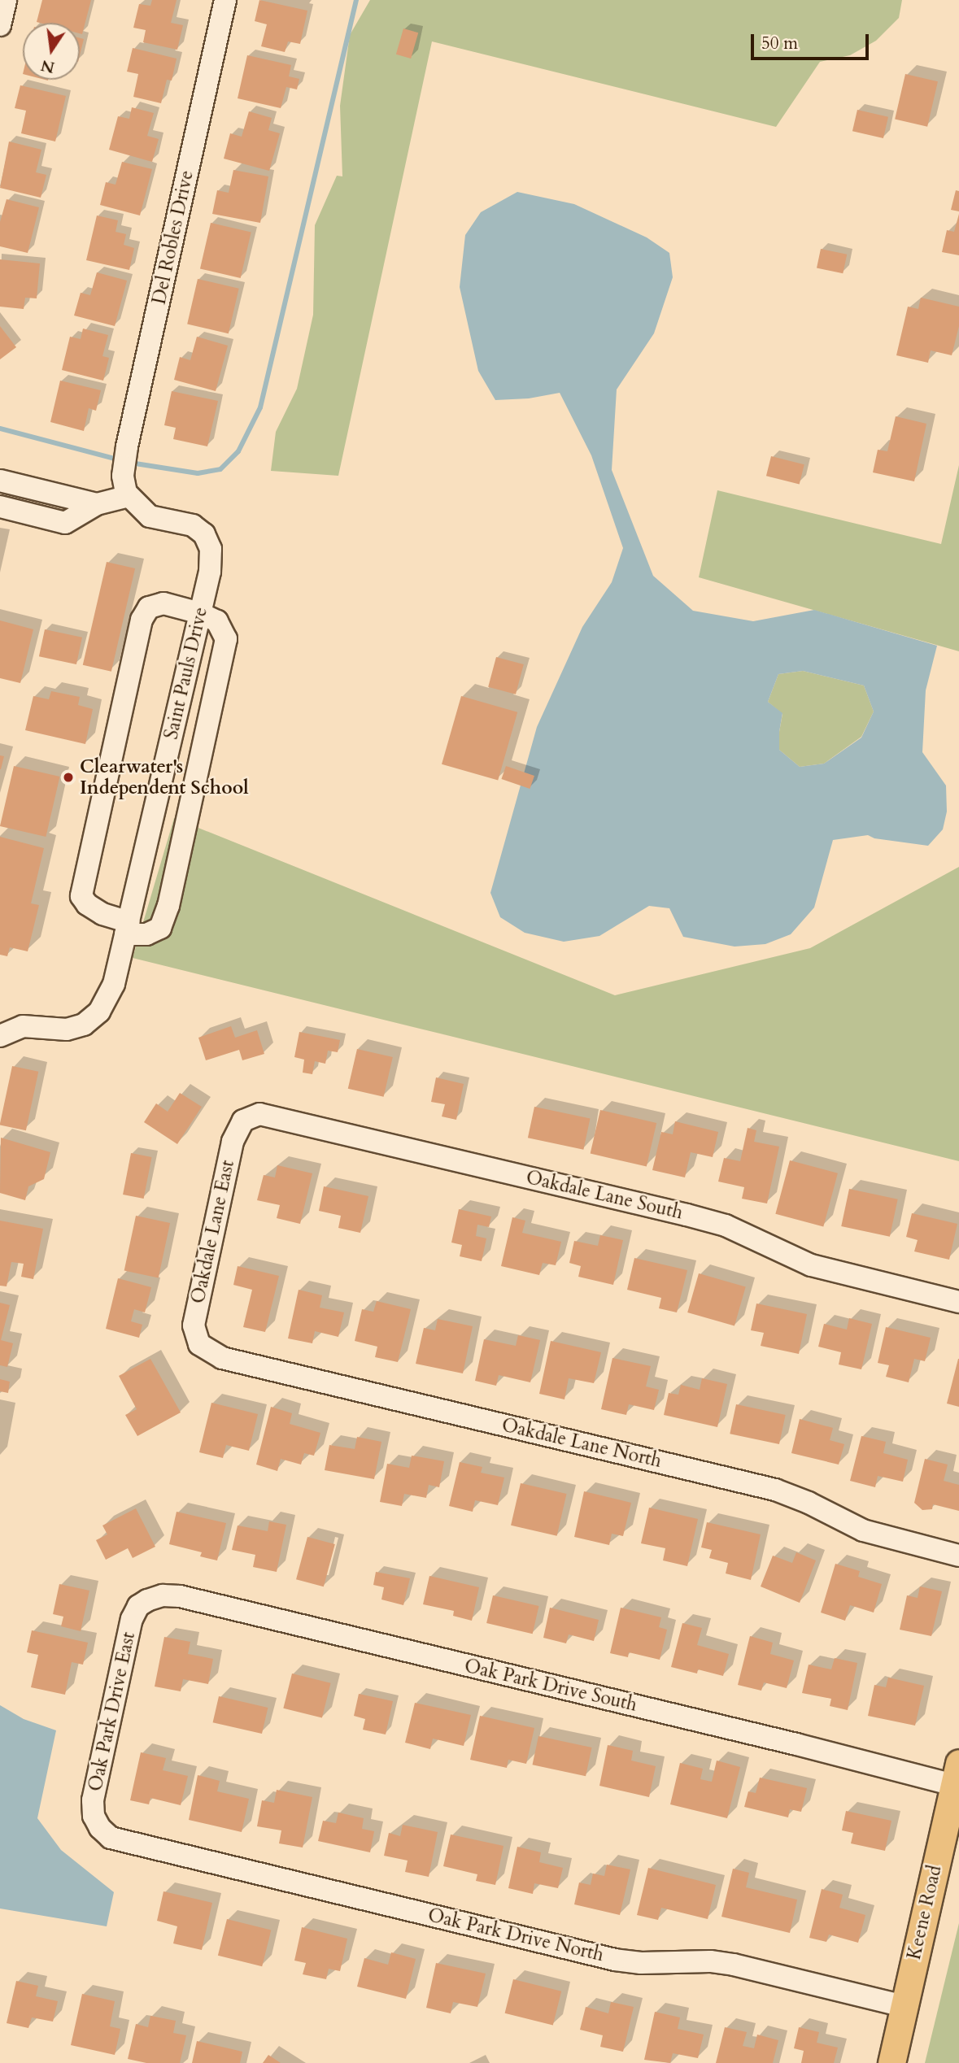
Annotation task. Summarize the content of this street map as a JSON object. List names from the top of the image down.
{
  "streets": {
    "main road": ["Keene Road"],
    "street": [
      "Del Robles Drive",
      "Saint Pauls Drive",
      "Oakdale Lane South",
      "Oakdale Lane East",
      "Oakdale Lane North",
      "Oak Park Drive South",
      "Oak Park Drive East",
      "Oak Park Drive North"
    ]
  },
  "crossings": [
    ["Del Robles Drive", "Saint Pauls Drive"],
    ["Oakdale Lane South", "Oakdale Lane East"],
    ["Oakdale Lane East", "Oakdale Lane North"],
    ["Oak Park Drive South", "Oak Park Drive East"],
    ["Oak Park Drive South", "Keene Road"],
    ["Oak Park Drive East", "Oak Park Drive North"],
    ["Keene Road", "Oak Park Drive North"]
  ],
  "places": ["Clearwater's Independent School"],
  "scale_bar": "50 m",
  "north": "bottom"
}
